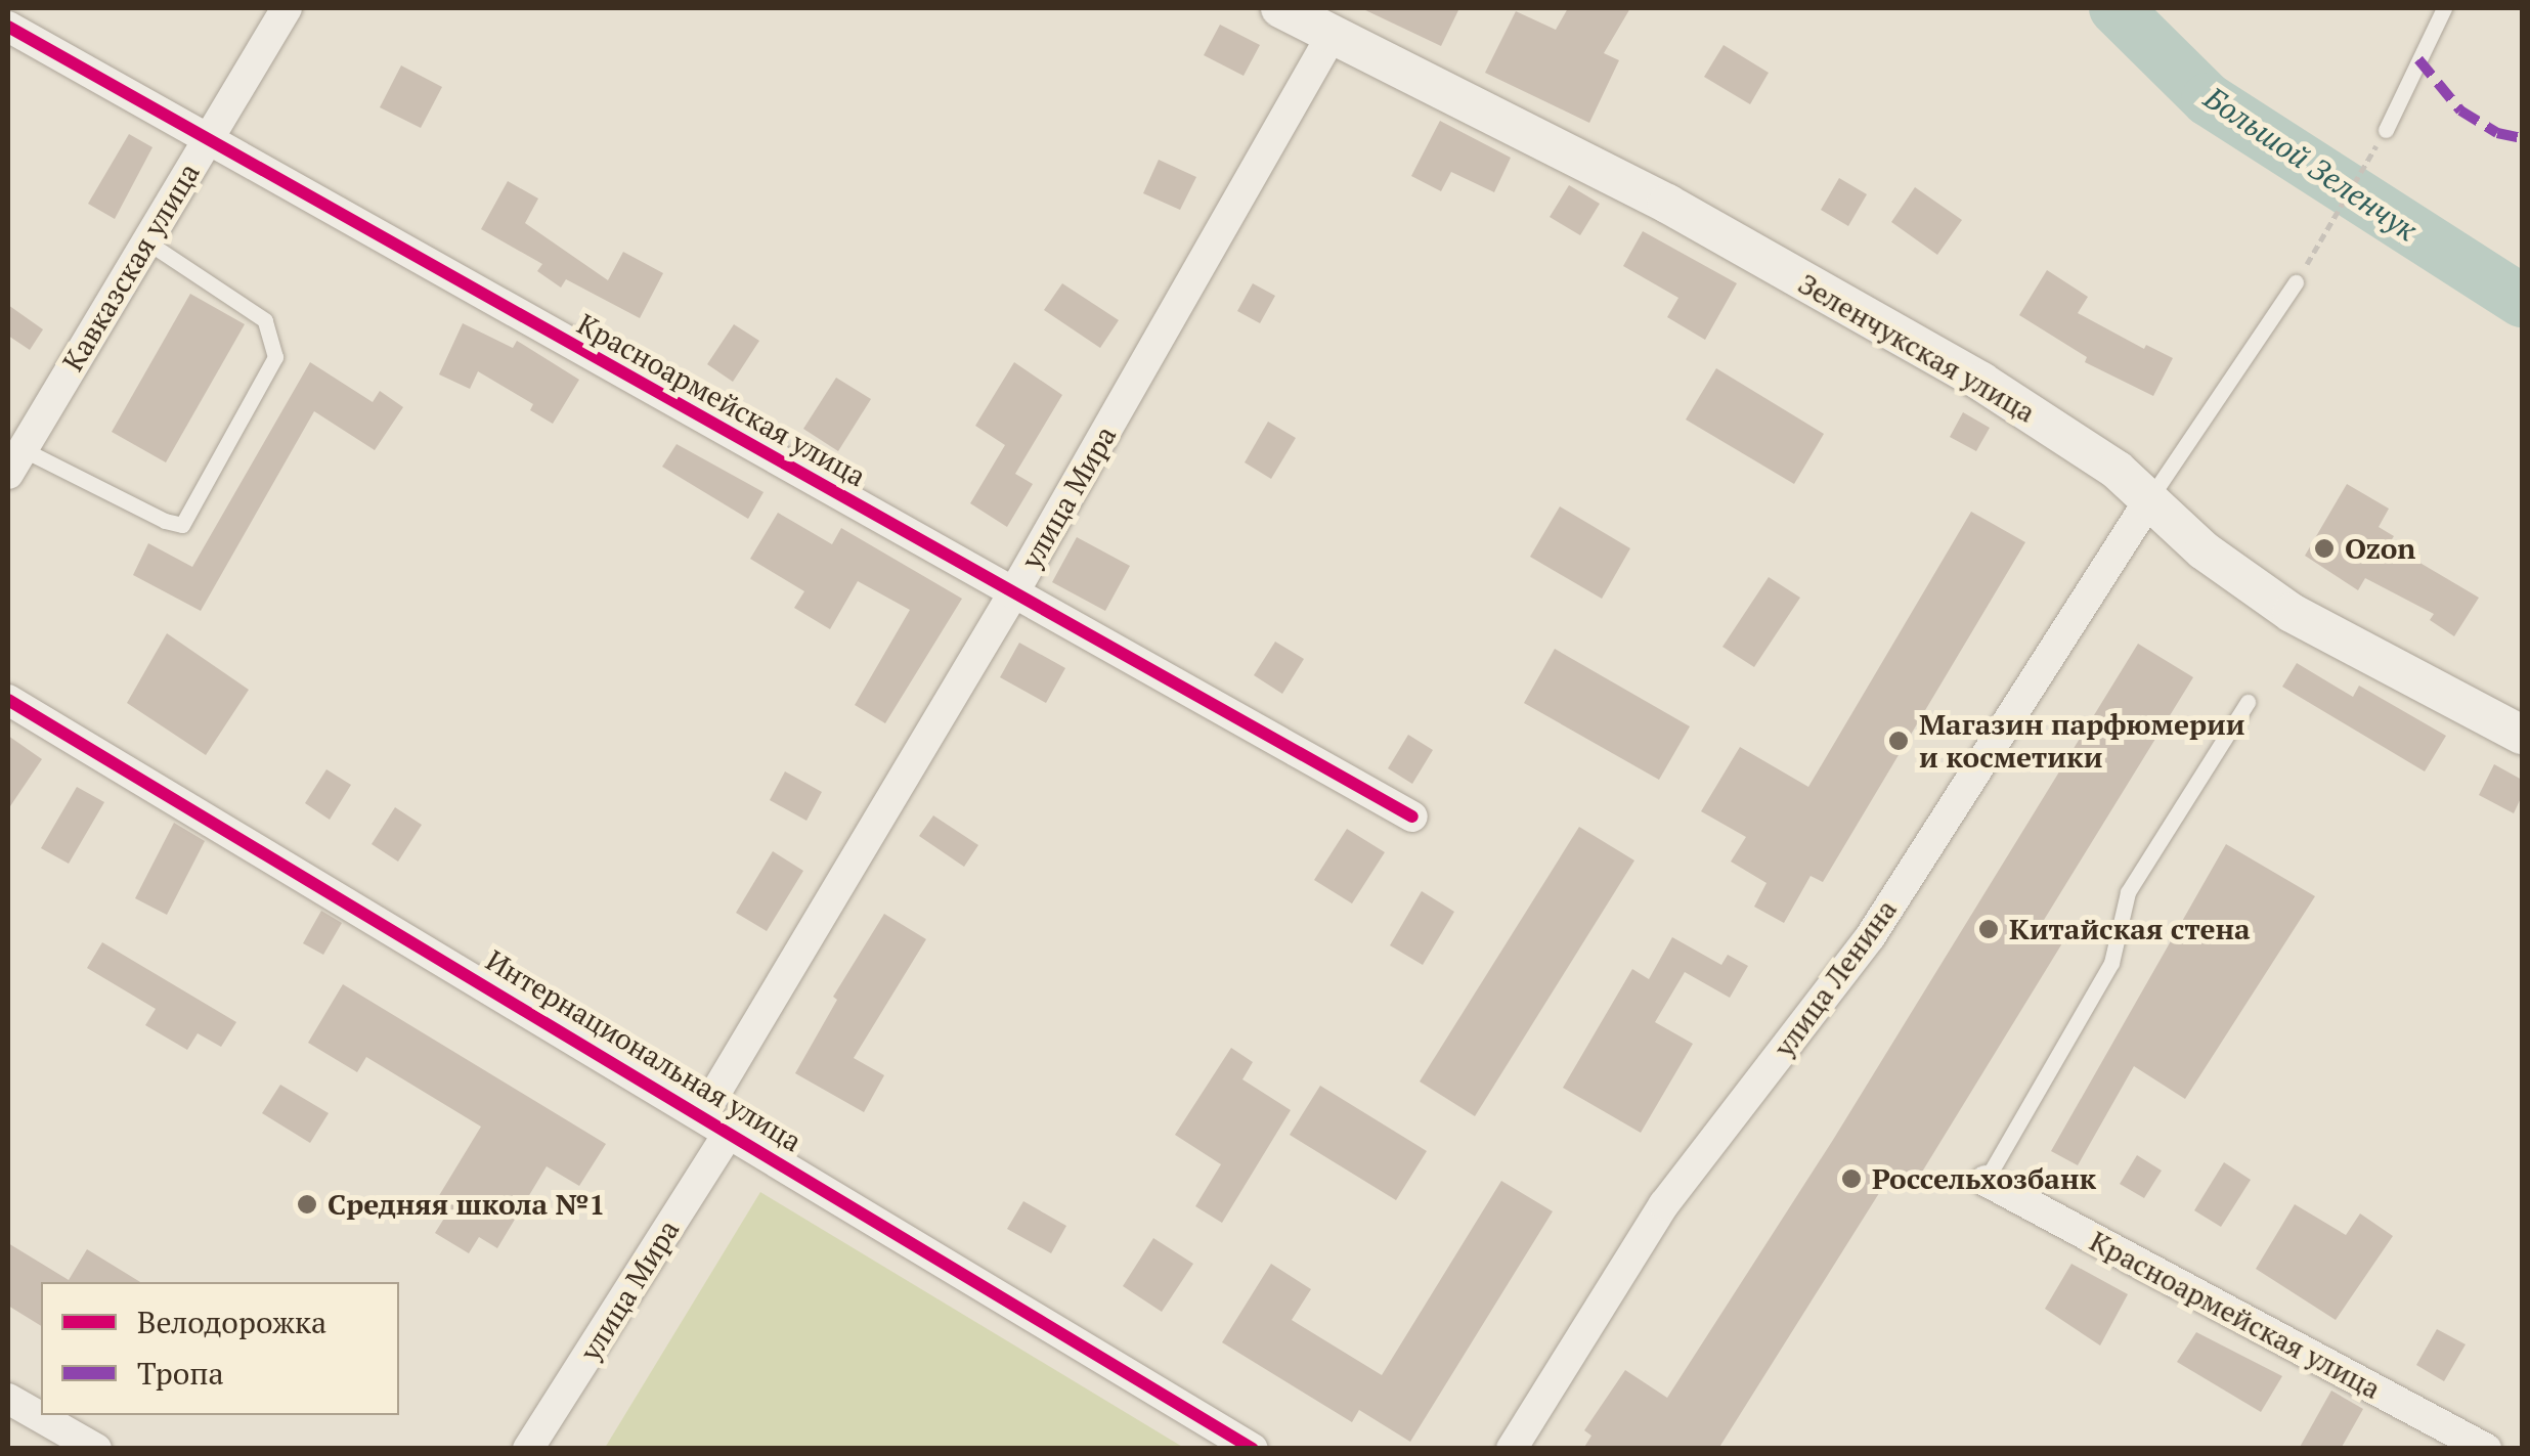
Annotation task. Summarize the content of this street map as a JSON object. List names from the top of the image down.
{
  "streets": {
    "street": [
      "Кавказская улица",
      "Зеленчукская улица",
      "Красноармейская улица",
      "улица Мира",
      "улица Ленина",
      "Интернациональная улица"
    ]
  },
  "crossings": [
    ["Кавказская улица", "Красноармейская улица"],
    ["Зеленчукская улица", "улица Мира"],
    ["Зеленчукская улица", "улица Ленина"],
    ["Красноармейская улица", "улица Мира"],
    ["улица Мира", "Интернациональная улица"]
  ],
  "water": ["Большой Зеленчук"],
  "places": [
    "Ozon",
    "Магазин парфюмерии и косметики",
    "Китайская стена",
    "Россельхозбанк",
    "Средняя школа №1"
  ],
  "legend": ["Велодорожка", "Тропа"]
}
